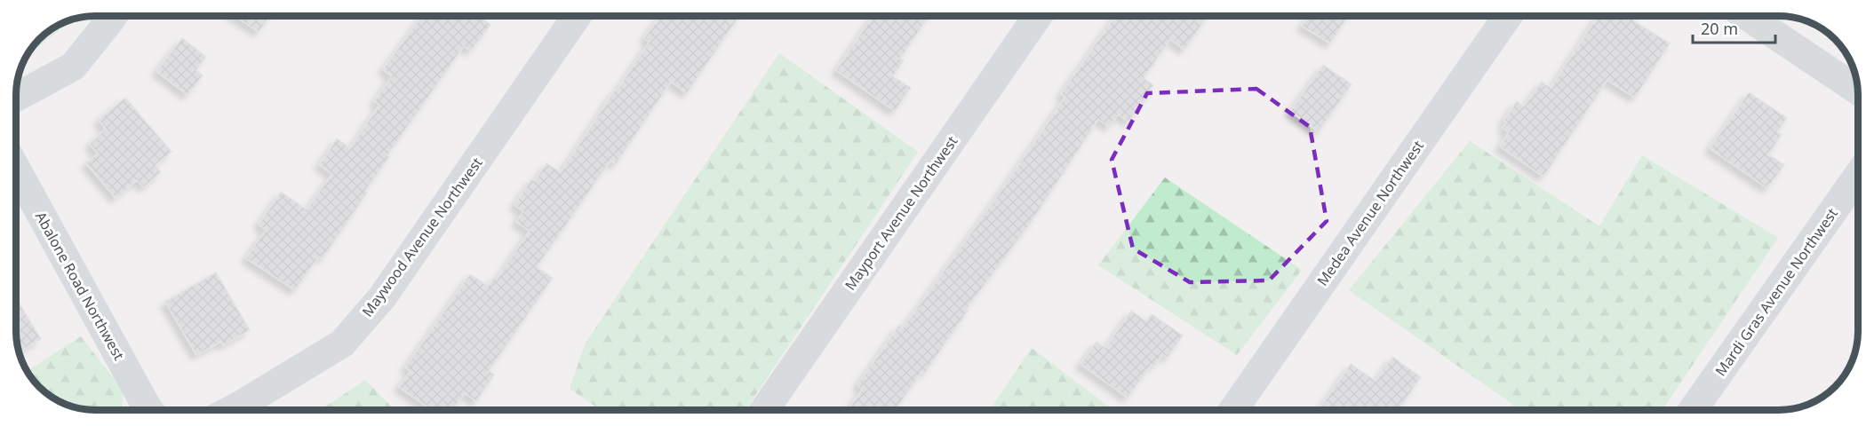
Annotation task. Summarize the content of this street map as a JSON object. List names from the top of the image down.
{
  "streets": {
    "street": [
      "Mayport Avenue Northwest",
      "Medea Avenue Northwest",
      "Maywood Avenue Northwest",
      "Abalone Road Northwest",
      "Mardi Gras Avenue Northwest"
    ]
  },
  "scale_bar": "20 m"
}
